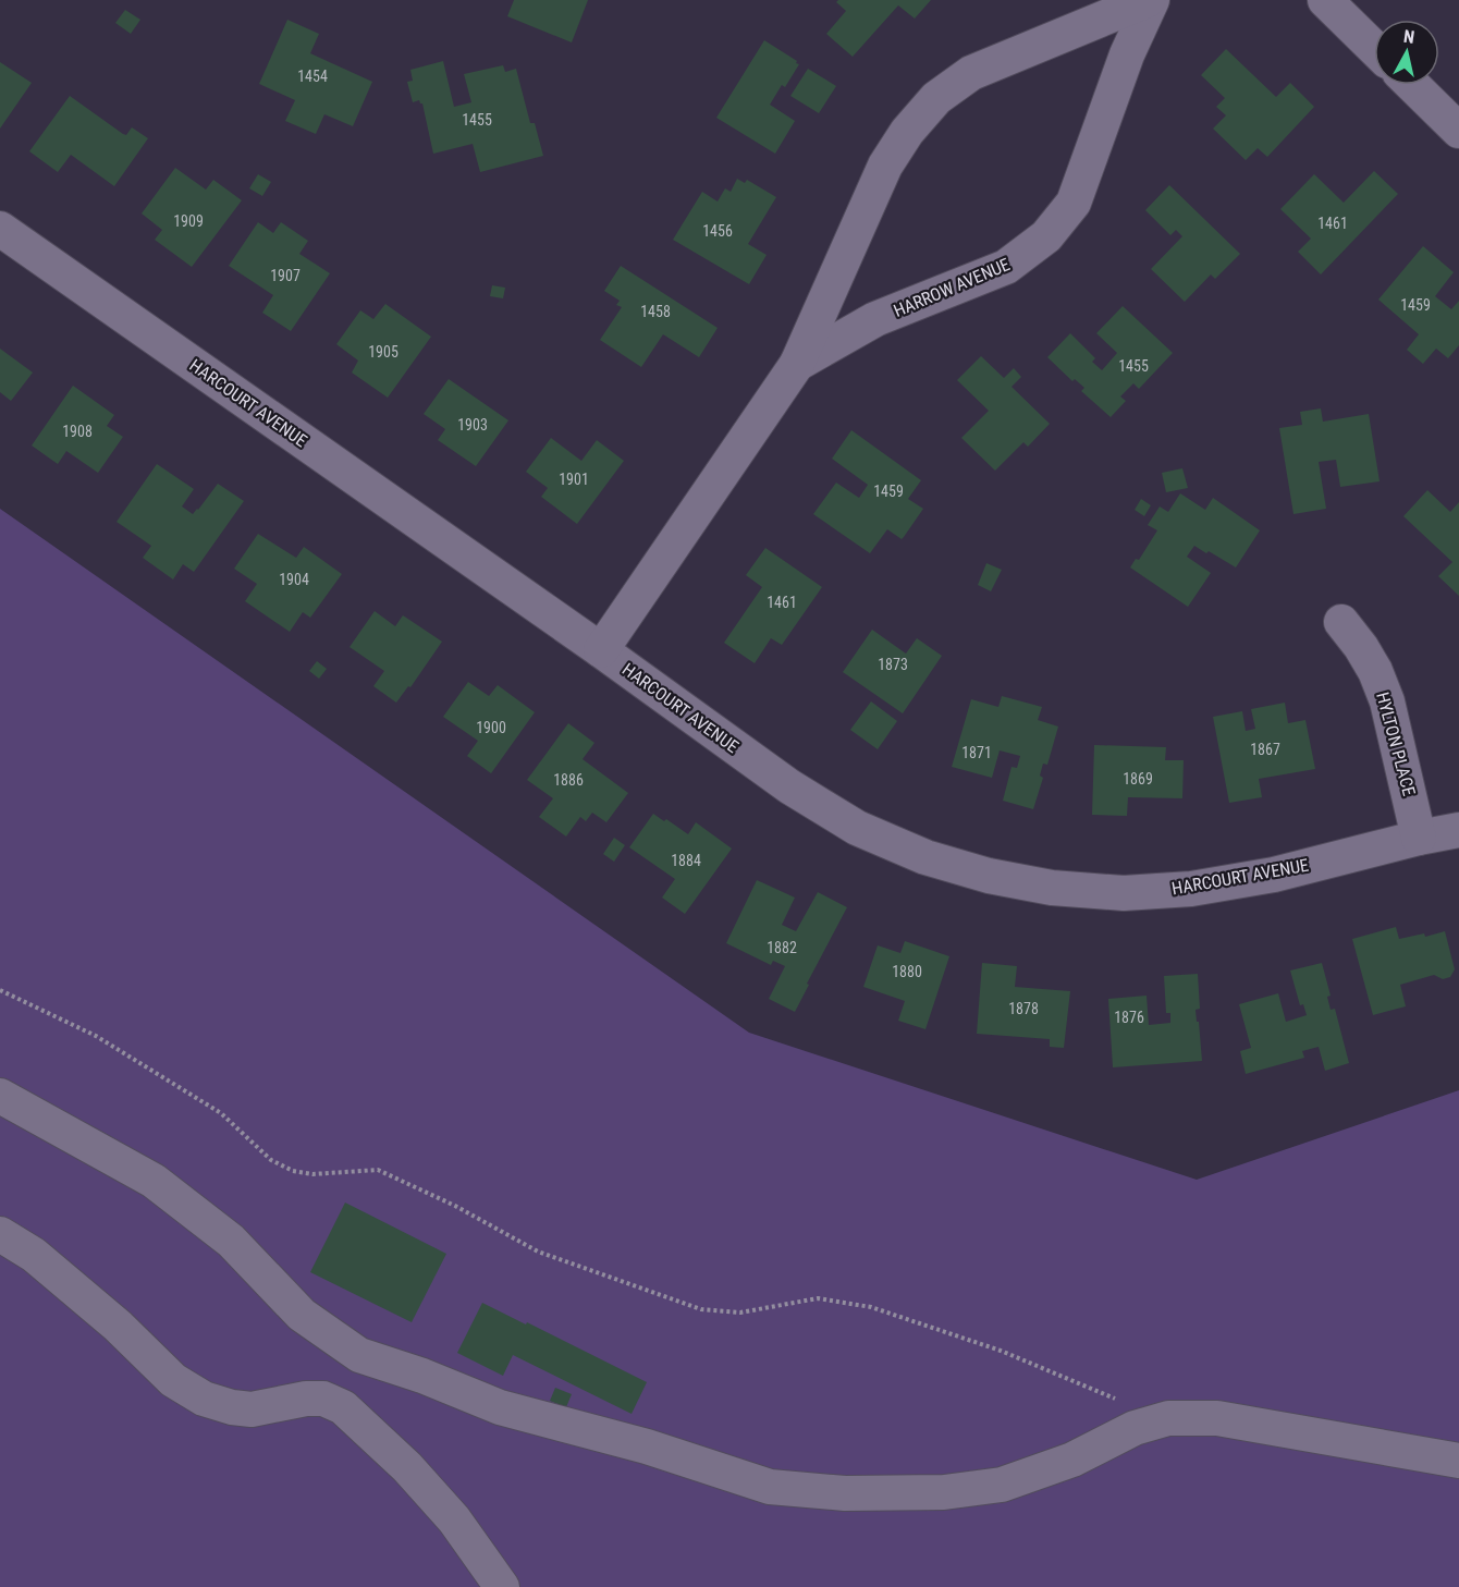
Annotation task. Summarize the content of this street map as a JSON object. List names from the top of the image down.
{
  "streets": {
    "street": ["HARROW AVENUE", "HARCOURT AVENUE", "HYLTON PLACE"]
  },
  "crossings": [
    ["HARROW AVENUE", "HARCOURT AVENUE"],
    ["HARCOURT AVENUE", "HYLTON PLACE"]
  ],
  "house_numbers": [
    "1454",
    "1455",
    "1909",
    "1461",
    "1456",
    "1907",
    "1459",
    "1458",
    "1905",
    "1455",
    "1903",
    "1908",
    "1901",
    "1459",
    "1904",
    "1461",
    "1873",
    "1900",
    "1867",
    "1871",
    "1869",
    "1886",
    "1884",
    "1882",
    "1880",
    "1878",
    "1876"
  ],
  "north": "top"
}
